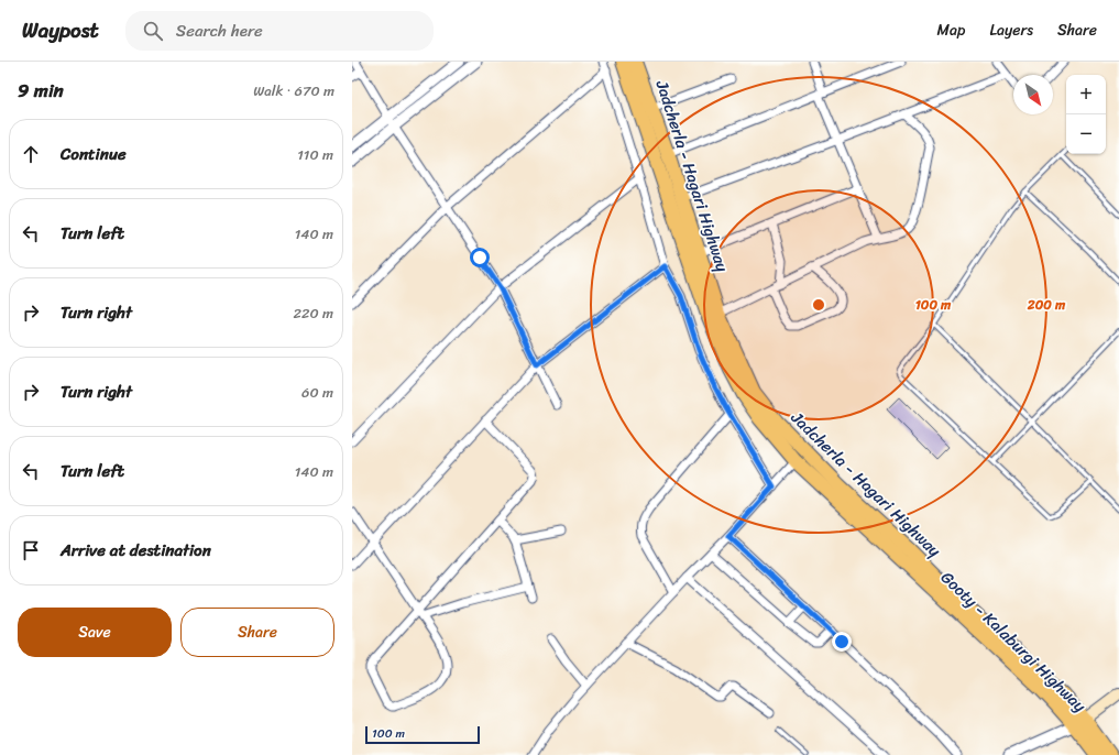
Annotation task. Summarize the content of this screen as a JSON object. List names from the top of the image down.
{
  "streets": {
    "highway": ["Jadcherla - Hagari Highway", "Gooty - Kalaburgi Highway"]
  },
  "crossings": [
    ["Jadcherla - Hagari Highway", "Gooty - Kalaburgi Highway"]
  ],
  "scale_bar": "100 m",
  "north": "bottom right",
  "page": {
    "header": "Waypost",
    "search": "Search here",
    "nav": ["Map", "Layers", "Share"],
    "heading": ["9 min", "Walk · 670 m"],
    "map_buttons": ["+", "−"],
    "list": [
      ["Continue", "110 m"],
      ["Turn left", "140 m"],
      ["Turn right", "220 m"],
      ["Turn right", "60 m"],
      ["Turn left", "140 m"],
      "Arrive at destination"
    ],
    "buttons": ["Save", "Share"],
    "scale": "100 m"
  },
  "rings": ["100 m", "200 m"]
}
